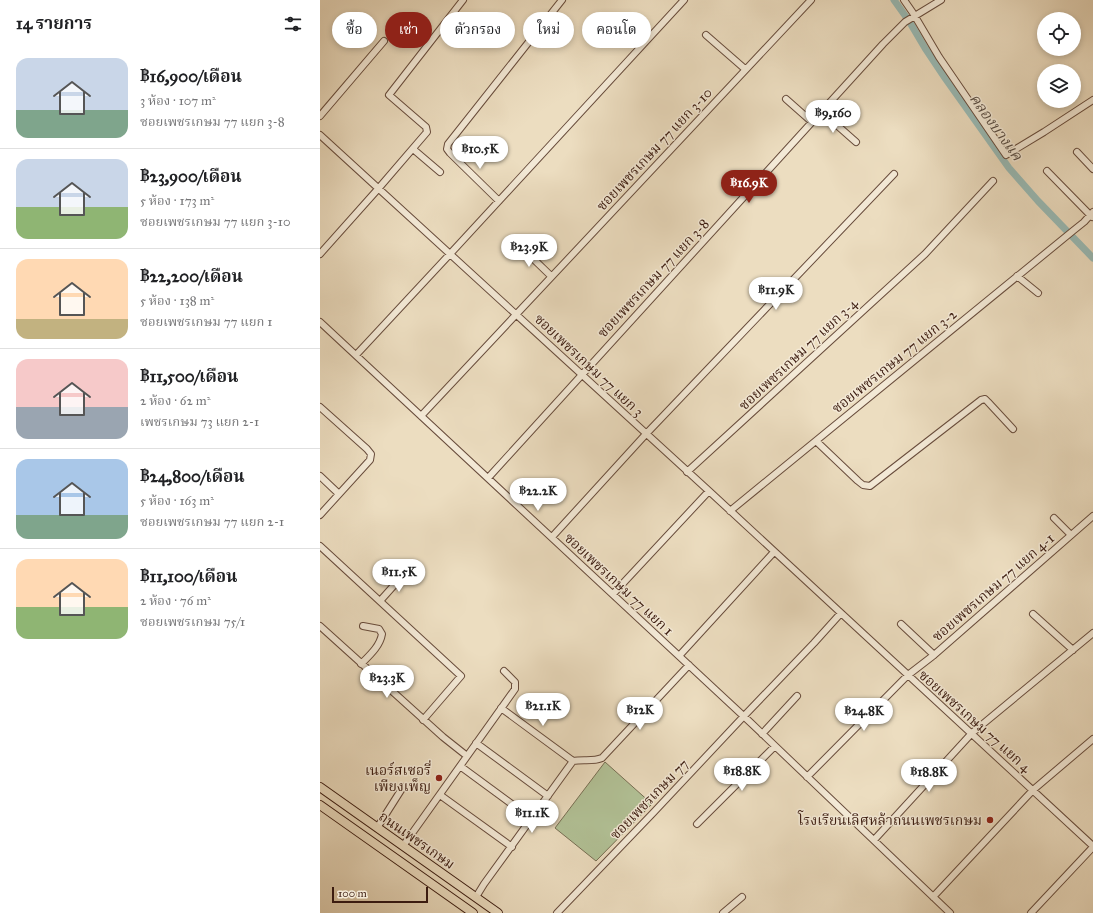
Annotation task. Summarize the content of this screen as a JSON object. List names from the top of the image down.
{
  "streets": {
    "main road": ["ถนนเพชรเกษม"],
    "street": [
      "ซอยเพชรเกษม 77 แยก 3-10",
      "ซอยเพชรเกษม 77 แยก 3-8",
      "ซอยเพชรเกษม 77 แยก 3-4",
      "ซอยเพชรเกษม 77 แยก 3-2",
      "ซอยเพชรเกษม 77 แยก 3",
      "ซอยเพชรเกษม 77 แยก 1",
      "ซอยเพชรเกษม 77 แยก 4-1",
      "ซอยเพชรเกษม 77 แยก 4",
      "ซอยเพชรเกษม 77"
    ]
  },
  "crossings": [
    ["ซอยเพชรเกษม 77 แยก 3-10", "ซอยเพชรเกษม 77 แยก 3"],
    ["ซอยเพชรเกษม 77 แยก 3-10", "ซอยเพชรเกษม 77 แยก 1"],
    ["ซอยเพชรเกษม 77 แยก 3-8", "ซอยเพชรเกษม 77 แยก 3"],
    ["ซอยเพชรเกษม 77 แยก 3-8", "ซอยเพชรเกษม 77 แยก 1"],
    ["ซอยเพชรเกษม 77 แยก 3-4", "ซอยเพชรเกษม 77 แยก 3"],
    ["ซอยเพชรเกษม 77 แยก 3-2", "ซอยเพชรเกษม 77 แยก 3"],
    ["ซอยเพชรเกษม 77 แยก 3", "ซอยเพชรเกษม 77 แยก 4"],
    ["ซอยเพชรเกษม 77 แยก 3", "ซอยเพชรเกษม 77"],
    ["ซอยเพชรเกษม 77 แยก 1", "ซอยเพชรเกษม 77 แยก 4-1"],
    ["ซอยเพชรเกษม 77 แยก 1", "ซอยเพชรเกษม 77"],
    ["ซอยเพชรเกษม 77 แยก 4-1", "ซอยเพชรเกษม 77 แยก 4"],
    ["ซอยเพชรเกษม 77 แยก 4", "ซอยเพชรเกษม 77"]
  ],
  "water": ["คลองบางแค"],
  "places": ["เนอร์สเซอรี่ เพียงเพ็ญ", "โรงเรียนเลิศหล้าถนนเพชรเกษม"],
  "scale_bar": "100 m",
  "page": {
    "heading": "14 รายการ",
    "chip": [
      "ซื้อ",
      "เช่า",
      "ตัวกรอง",
      "ใหม่",
      "คอนโด"
    ],
    "list": [
      {
        "name": "฿16,900/เดือน",
        "note": "3 ห้อง · 107 m² · ซอยเพชรเกษม 77 แยก 3-8"
      },
      {
        "name": "฿23,900/เดือน",
        "note": "5 ห้อง · 173 m² · ซอยเพชรเกษม 77 แยก 3-10"
      },
      {
        "name": "฿22,200/เดือน",
        "note": "5 ห้อง · 138 m² · ซอยเพชรเกษม 77 แยก 1"
      },
      {
        "name": "฿11,500/เดือน",
        "note": "2 ห้อง · 62 m² · เพชรเกษม 73 แยก 2-1"
      },
      {
        "name": "฿24,800/เดือน",
        "note": "5 ห้อง · 163 m² · ซอยเพชรเกษม 77 แยก 2-1"
      },
      {
        "name": "฿11,100/เดือน",
        "note": "2 ห้อง · 76 m² · ซอยเพชรเกษม 75/1"
      }
    ],
    "price": [
      "฿9,160",
      "฿10.5K",
      "฿16.9K",
      "฿23.9K",
      "฿11.9K",
      "฿22.2K",
      "฿11.5K",
      "฿23.3K",
      "฿21.1K",
      "฿12K",
      "฿24.8K",
      "฿18.8K",
      "฿18.8K",
      "฿11.1K"
    ],
    "scale": "100 m"
  }
}
